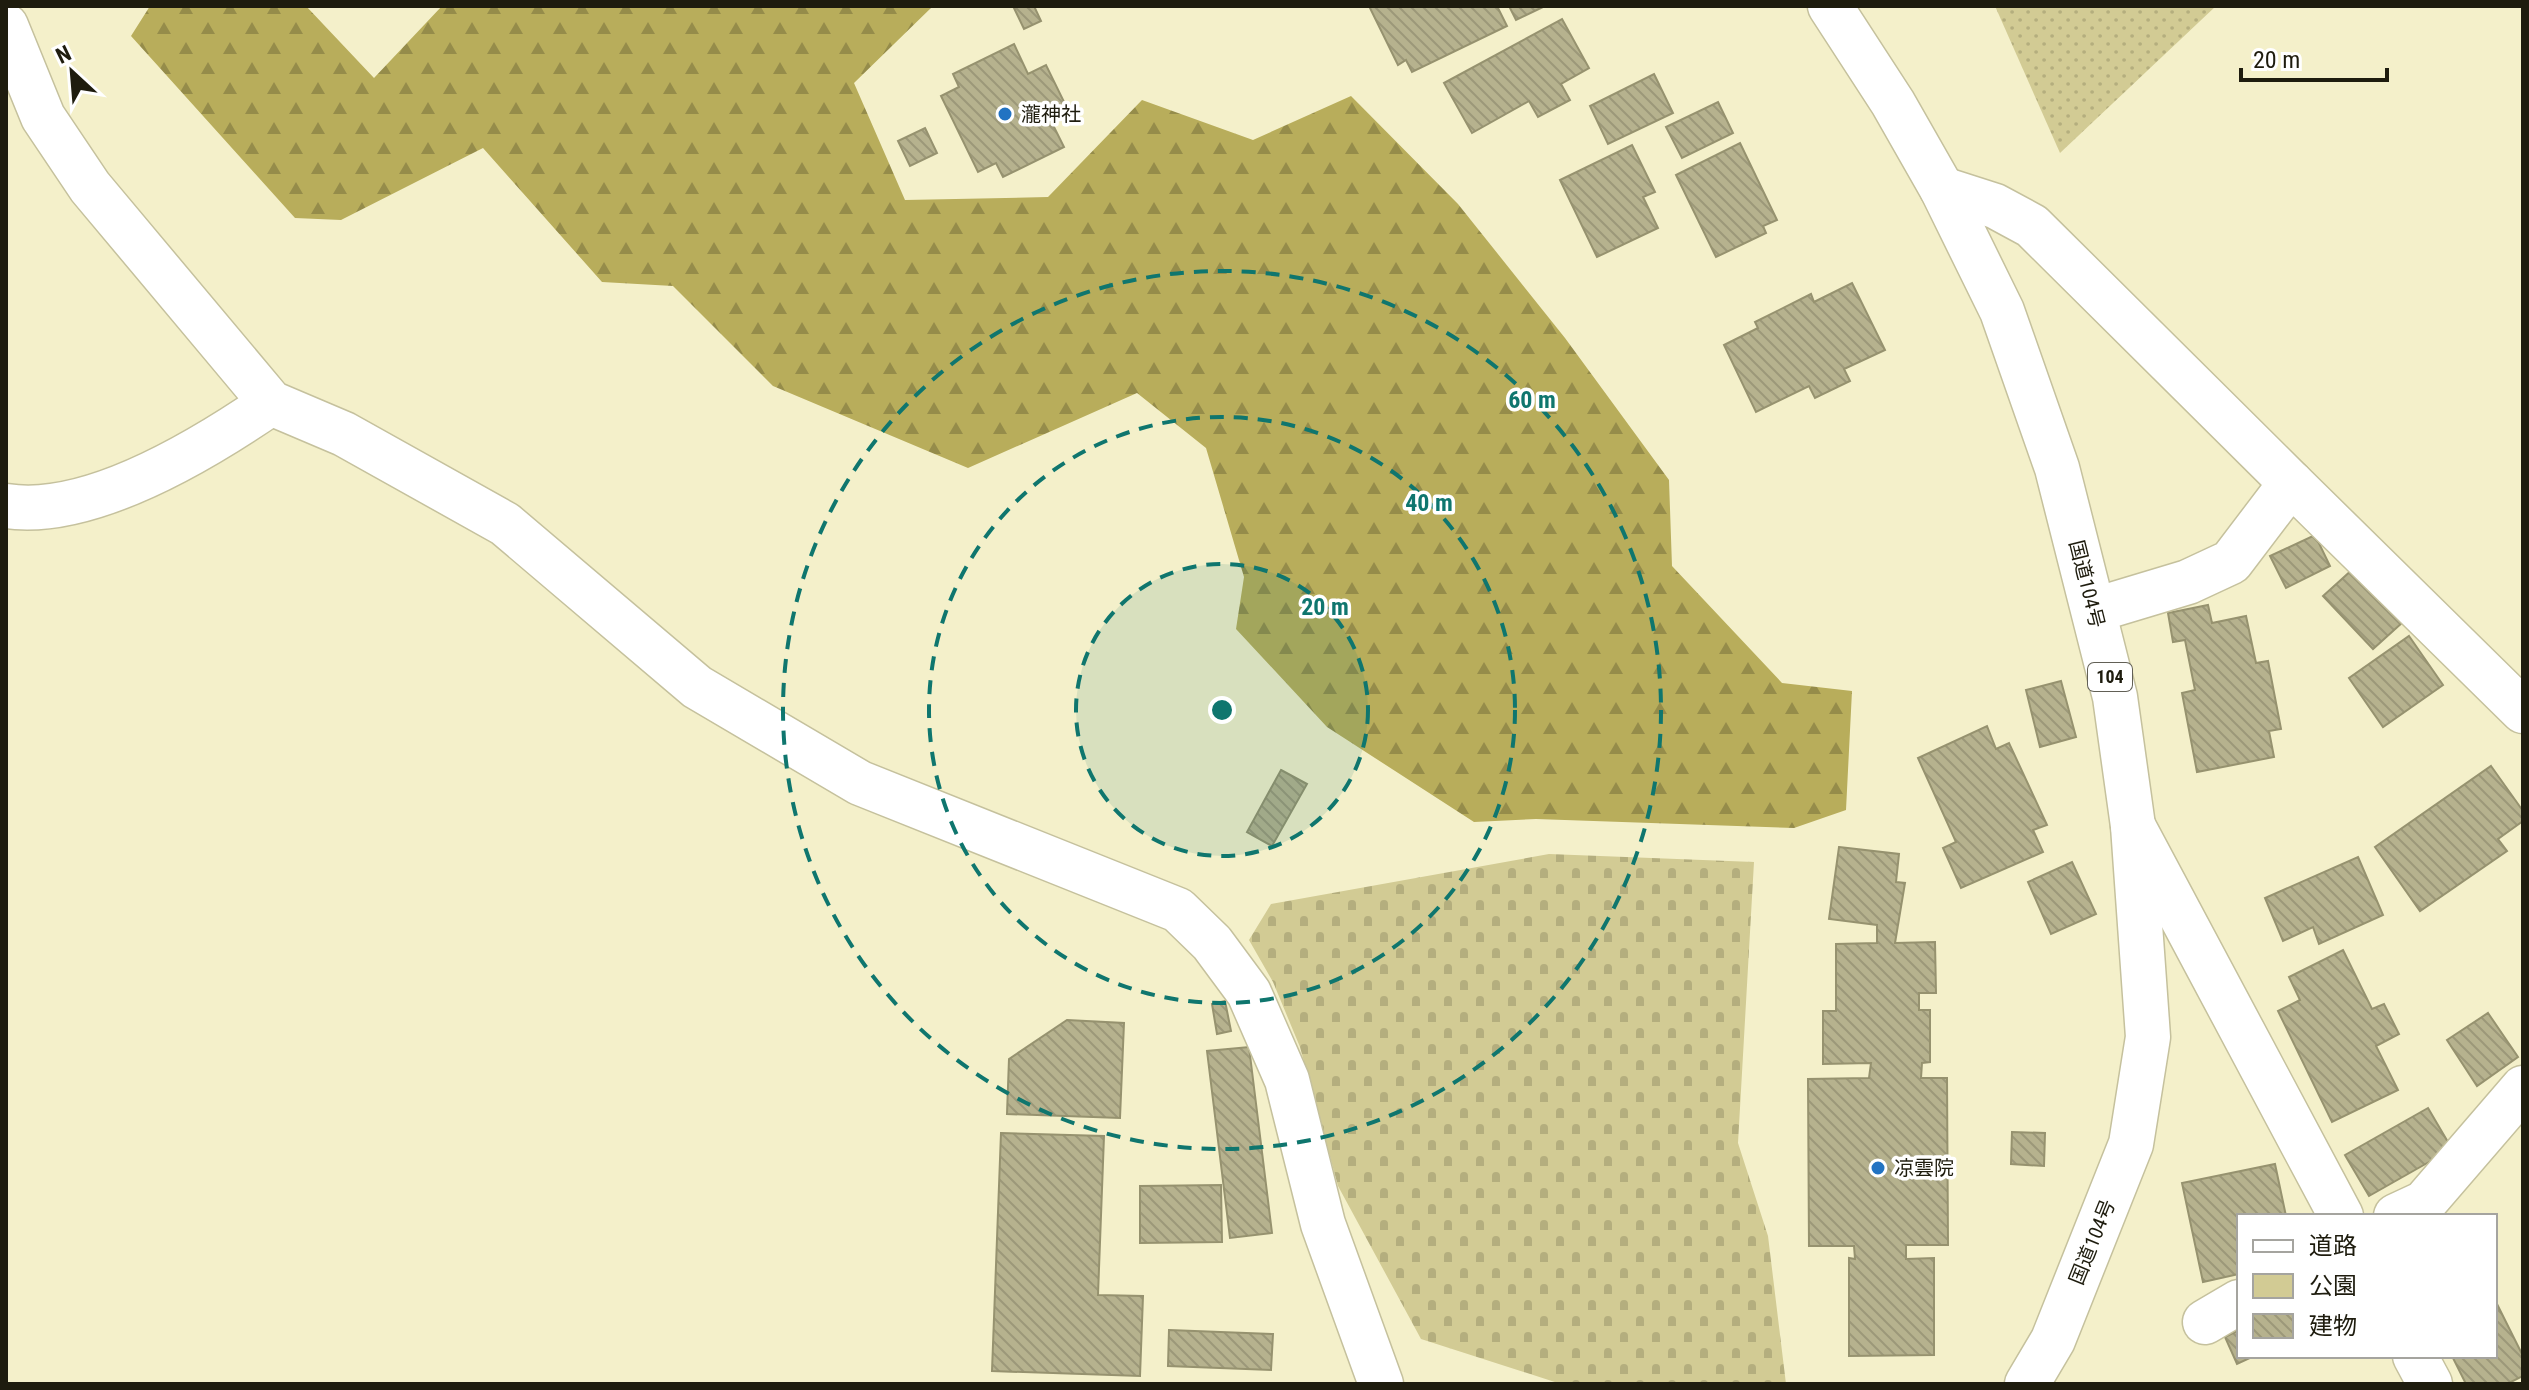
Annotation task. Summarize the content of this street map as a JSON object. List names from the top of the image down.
{
  "streets": {
    "main road": ["国道104号", "104"]
  },
  "places": ["瀧神社", "凉雲院"],
  "legend": ["道路", "公園", "建物"],
  "scale_bar": "20 m",
  "north": "top left",
  "rings": ["60 m", "40 m", "20 m"]
}
